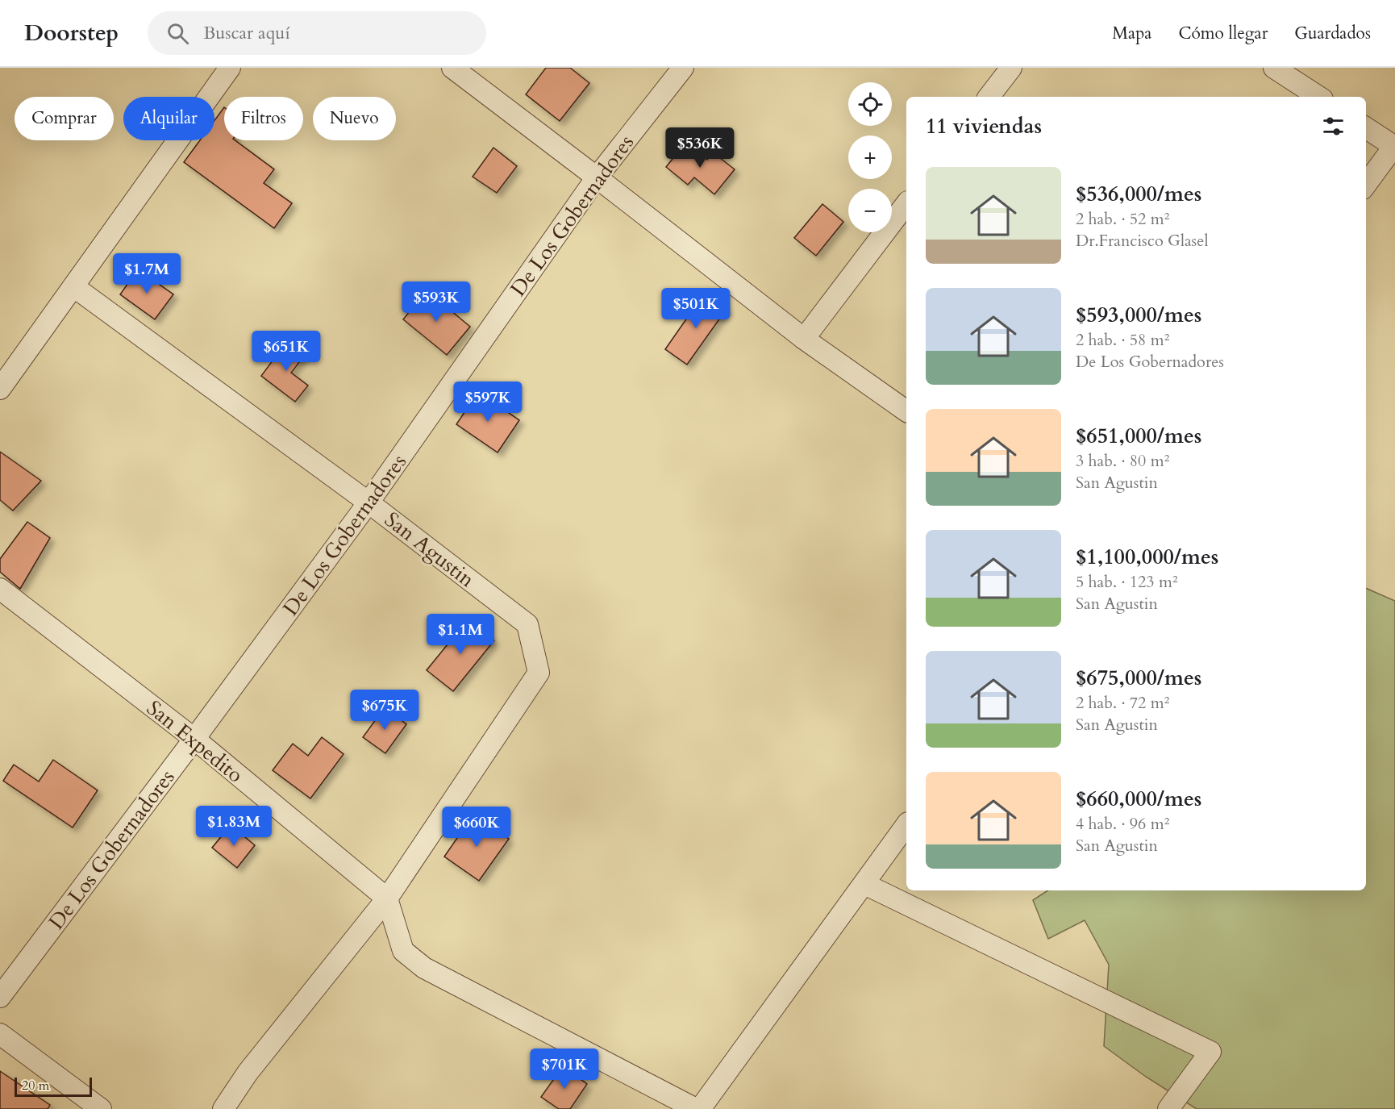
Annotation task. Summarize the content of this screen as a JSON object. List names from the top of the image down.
{
  "streets": {
    "street": ["De Los Gobernadores", "San Agustin", "San Expedito"]
  },
  "crossings": [
    ["De Los Gobernadores", "San Agustin"],
    ["De Los Gobernadores", "San Expedito"],
    ["San Agustin", "San Expedito"]
  ],
  "scale_bar": "20 m",
  "page": {
    "header": "Doorstep",
    "search": "Buscar aquí",
    "nav": ["Mapa", "Cómo llegar", "Guardados"],
    "map_buttons": ["+", "−"],
    "chip": [
      "Comprar",
      "Alquilar",
      "Filtros",
      "Nuevo"
    ],
    "heading": "11 viviendas",
    "price": [
      "$536K",
      "$1.7M",
      "$593K",
      "$501K",
      "$651K",
      "$597K",
      "$1.1M",
      "$675K",
      "$1.83M",
      "$660K",
      "$701K"
    ],
    "list": [
      {
        "name": "$536,000/mes",
        "note": "2 hab. · 52 m² · Dr.Francisco Glasel"
      },
      {
        "name": "$593,000/mes",
        "note": "2 hab. · 58 m² · De Los Gobernadores"
      },
      {
        "name": "$651,000/mes",
        "note": "3 hab. · 80 m² · San Agustin"
      },
      {
        "name": "$1,100,000/mes",
        "note": "5 hab. · 123 m² · San Agustin"
      },
      {
        "name": "$675,000/mes",
        "note": "2 hab. · 72 m² · San Agustin"
      },
      {
        "name": "$660,000/mes",
        "note": "4 hab. · 96 m² · San Agustin"
      }
    ],
    "scale": "20 m"
  }
}
